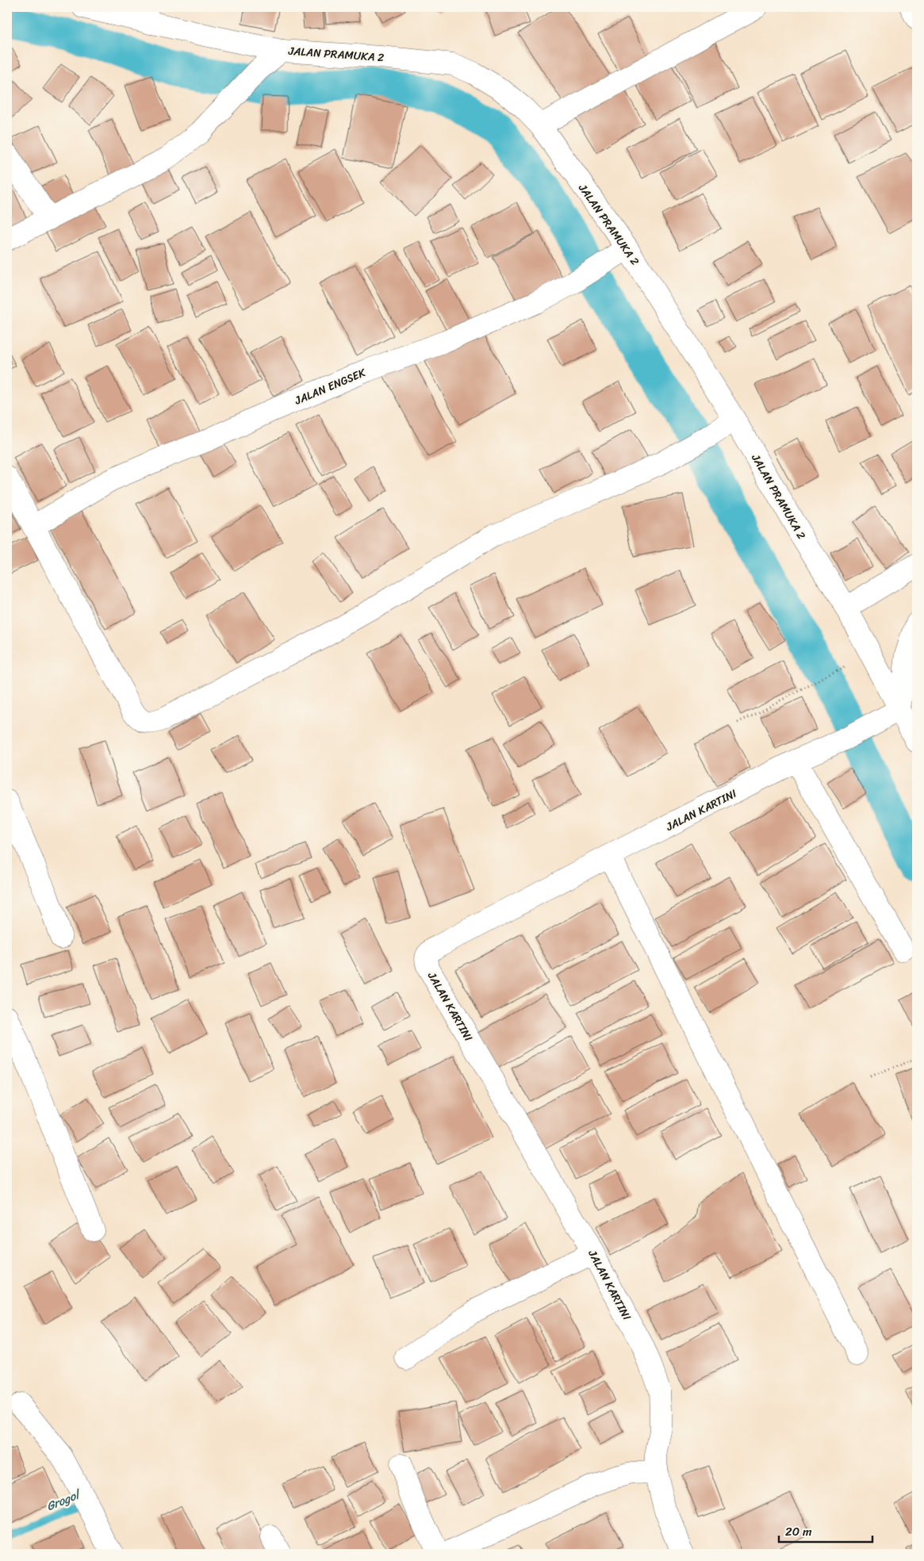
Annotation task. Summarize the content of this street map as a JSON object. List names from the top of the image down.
{
  "streets": {
    "street": ["JALAN PRAMUKA 2", "JALAN ENGSEK", "JALAN KARTINI"]
  },
  "crossings": [
    ["JALAN PRAMUKA 2", "JALAN ENGSEK"],
    ["JALAN PRAMUKA 2", "JALAN KARTINI"]
  ],
  "water": ["Grogol"],
  "scale_bar": "20 m"
}
